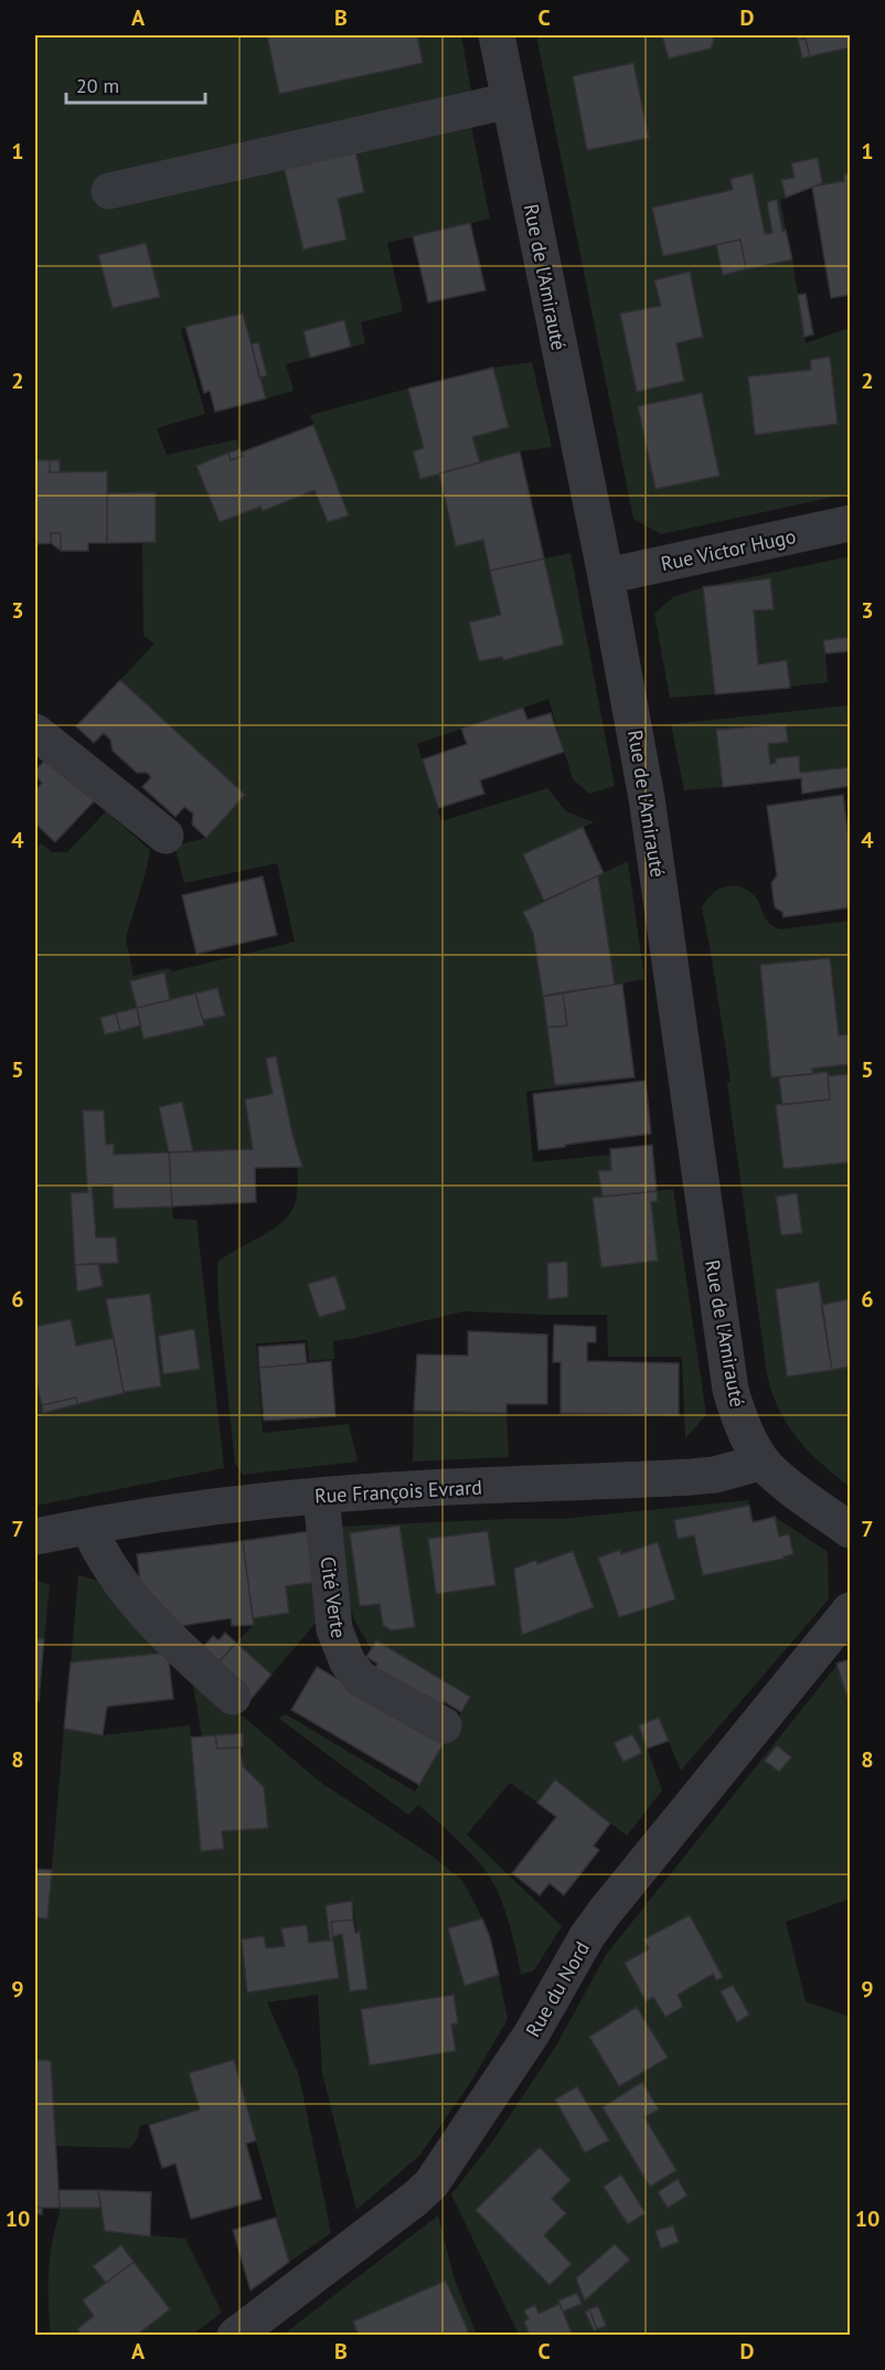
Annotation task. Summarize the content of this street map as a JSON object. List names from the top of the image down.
{
  "streets": {
    "street": [
      "Rue de l'Amirauté",
      "Rue Victor Hugo",
      "Rue François Evrard",
      "Cité Verte",
      "Rue du Nord"
    ]
  },
  "crossings": [
    ["Rue de l'Amirauté", "Rue Victor Hugo"],
    ["Rue de l'Amirauté", "Rue François Evrard"],
    ["Rue François Evrard", "Cité Verte"]
  ],
  "scale_bar": "20 m",
  "grid": {
    "columns": [
      "A",
      "B",
      "C",
      "D"
    ],
    "rows": [
      "1",
      "2",
      "3",
      "4",
      "5",
      "6",
      "7",
      "8",
      "9",
      "10"
    ]
  }
}
